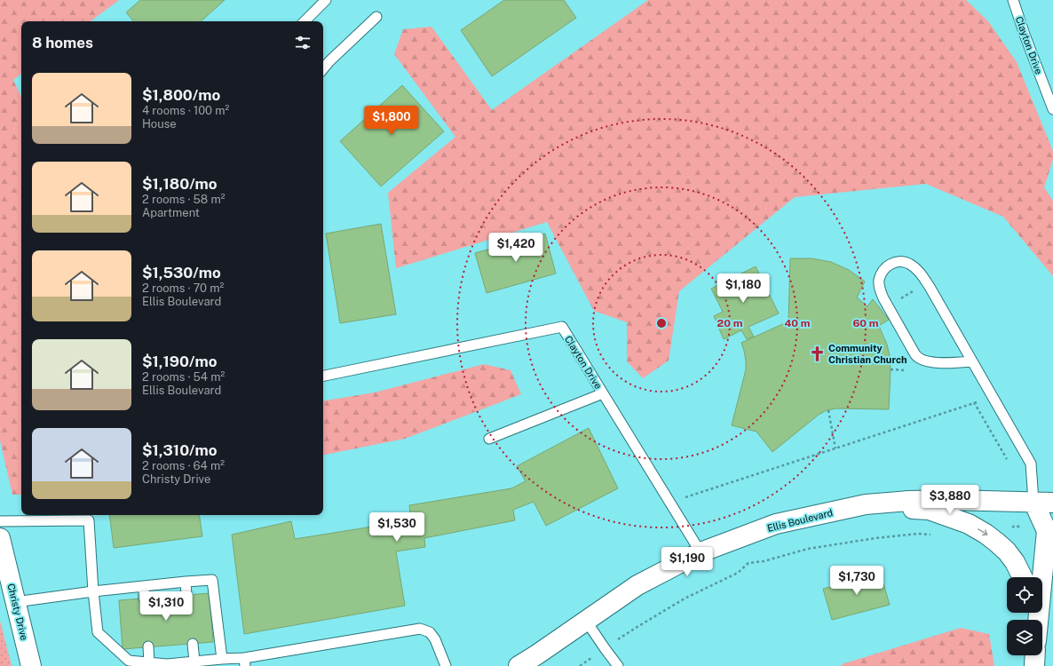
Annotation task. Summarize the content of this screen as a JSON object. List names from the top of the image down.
{
  "streets": {
    "main road": ["Ellis Boulevard", "Christy Drive"],
    "lane": ["Clayton Drive"]
  },
  "crossings": [
    ["Clayton Drive", "Ellis Boulevard"]
  ],
  "places": {
    "church": ["Community Christian Church"]
  },
  "page": {
    "heading": "8 homes",
    "list": [
      {
        "name": "$1,800/mo",
        "note": "4 rooms · 100 m² · House"
      },
      {
        "name": "$1,180/mo",
        "note": "2 rooms · 58 m² · Apartment"
      },
      {
        "name": "$1,530/mo",
        "note": "2 rooms · 70 m² · Ellis Boulevard"
      },
      {
        "name": "$1,190/mo",
        "note": "2 rooms · 54 m² · Ellis Boulevard"
      },
      {
        "name": "$1,310/mo",
        "note": "2 rooms · 64 m² · Christy Drive"
      }
    ],
    "price": [
      "$1,800",
      "$1,420",
      "$1,180",
      "$3,880",
      "$1,530",
      "$1,190",
      "$1,730",
      "$1,310"
    ]
  },
  "rings": ["20 m", "40 m", "60 m"]
}
